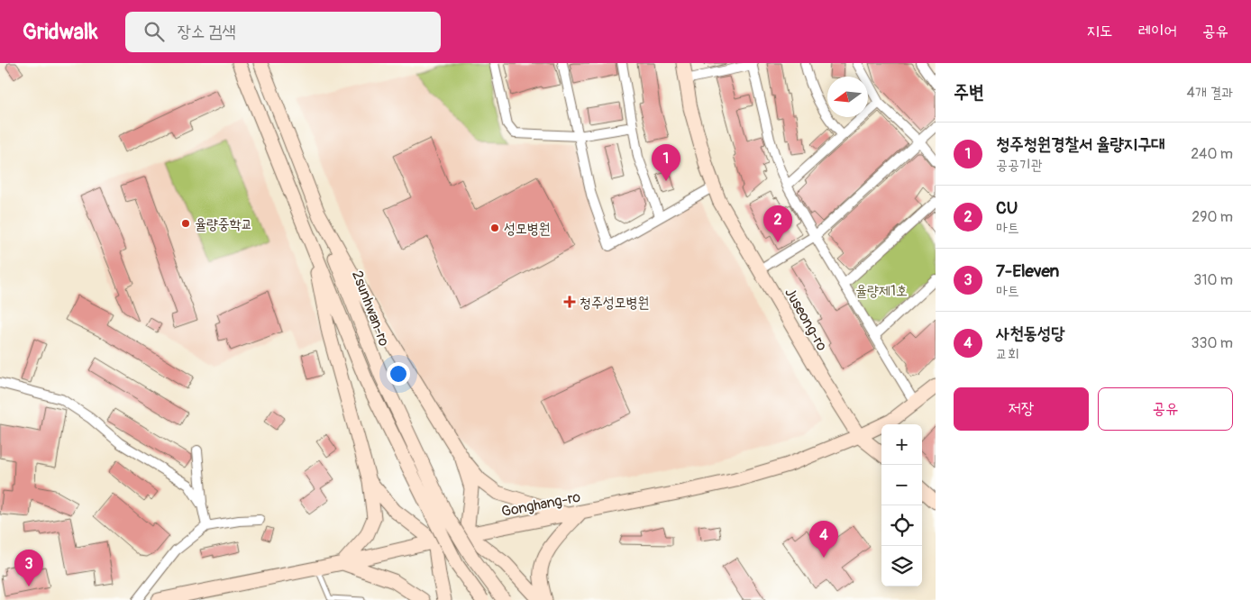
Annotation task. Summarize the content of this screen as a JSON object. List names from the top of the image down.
{
  "streets": {
    "street": ["2sunhwan-ro", "Juseong-ro", "Gonghang-ro"]
  },
  "crossings": [
    ["Juseong-ro", "Gonghang-ro"]
  ],
  "parks": ["율량제1호"],
  "places": {
    "other": ["율량중학교", "성모병원"],
    "health": ["청주성모병원"]
  },
  "north": "left",
  "page": {
    "header": "Gridwalk",
    "search": "장소 검색",
    "nav": ["지도", "레이어", "공유"],
    "heading": ["주변", "4개 결과"],
    "list": [
      {
        "mark": "1",
        "name": "청주청원경찰서 율량지구대",
        "note": "공공기관",
        "value": "240 m"
      },
      {
        "mark": "2",
        "name": "CU",
        "note": "마트",
        "value": "290 m"
      },
      {
        "mark": "3",
        "name": "7-Eleven",
        "note": "마트",
        "value": "310 m"
      },
      {
        "mark": "4",
        "name": "사천동성당",
        "note": "교회",
        "value": "330 m"
      }
    ],
    "pins": [
      "1",
      "2",
      "4",
      "3"
    ],
    "buttons": ["저장", "공유"],
    "map_buttons": ["+", "−"]
  }
}
